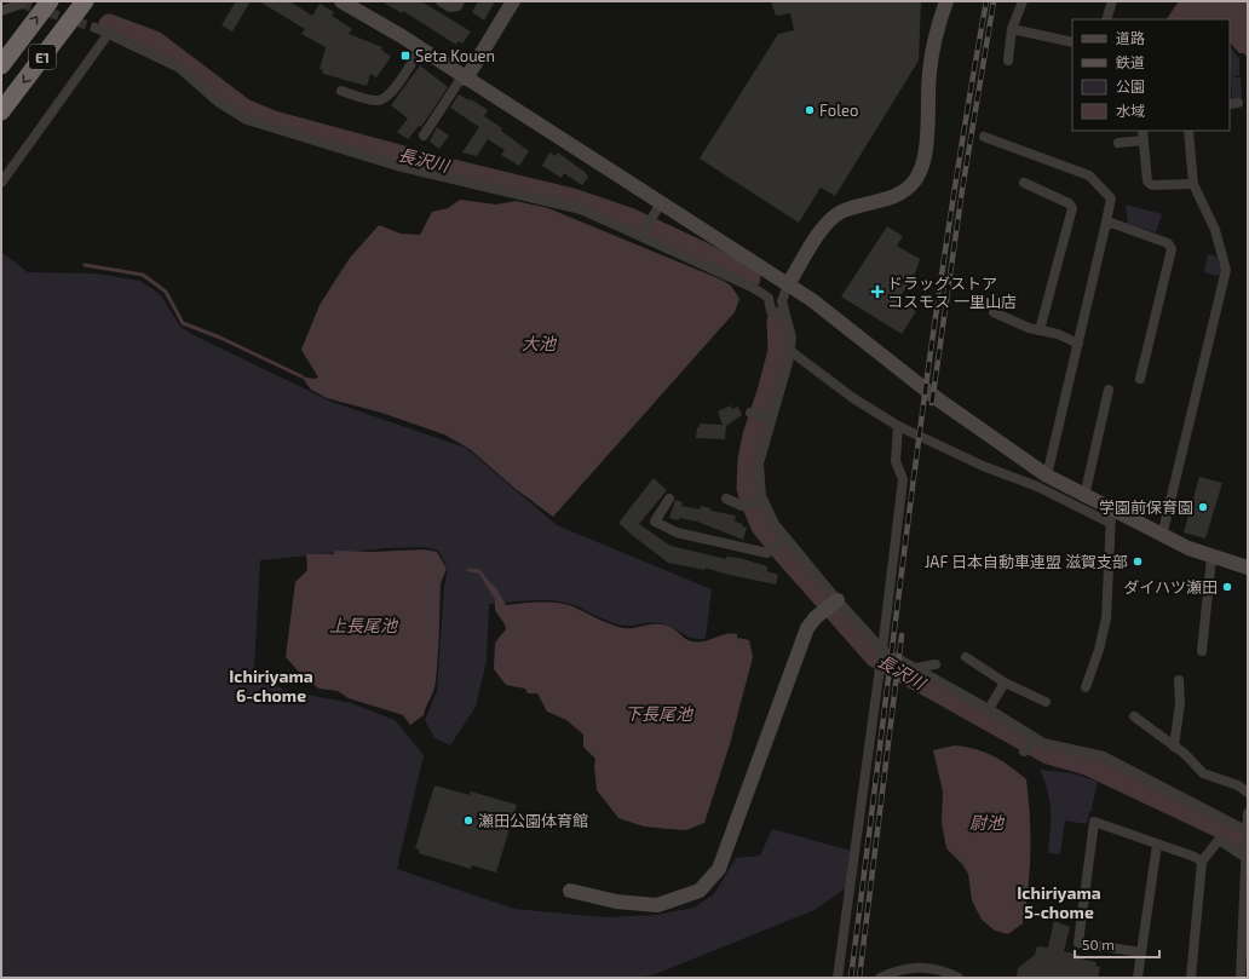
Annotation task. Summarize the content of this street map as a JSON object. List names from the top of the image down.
{
  "streets": {
    "highway": ["E1"]
  },
  "districts": ["Ichiriyama 6-chome", "Ichiriyama 5-chome"],
  "water": [
    "長沢川",
    "大池",
    "上長尾池",
    "下長尾池",
    "尉池"
  ],
  "places": {
    "transit": ["Seta Kouen"],
    "other": [
      "Foleo",
      "学園前保育園",
      "JAF 日本自動車連盟 滋賀支部",
      "ダイハツ瀬田",
      "瀬田公園体育館"
    ],
    "health": ["ドラッグストア コスモス 一里山店"]
  },
  "legend": [
    "道路",
    "鉄道",
    "公園",
    "水域"
  ],
  "scale_bar": "50 m"
}
